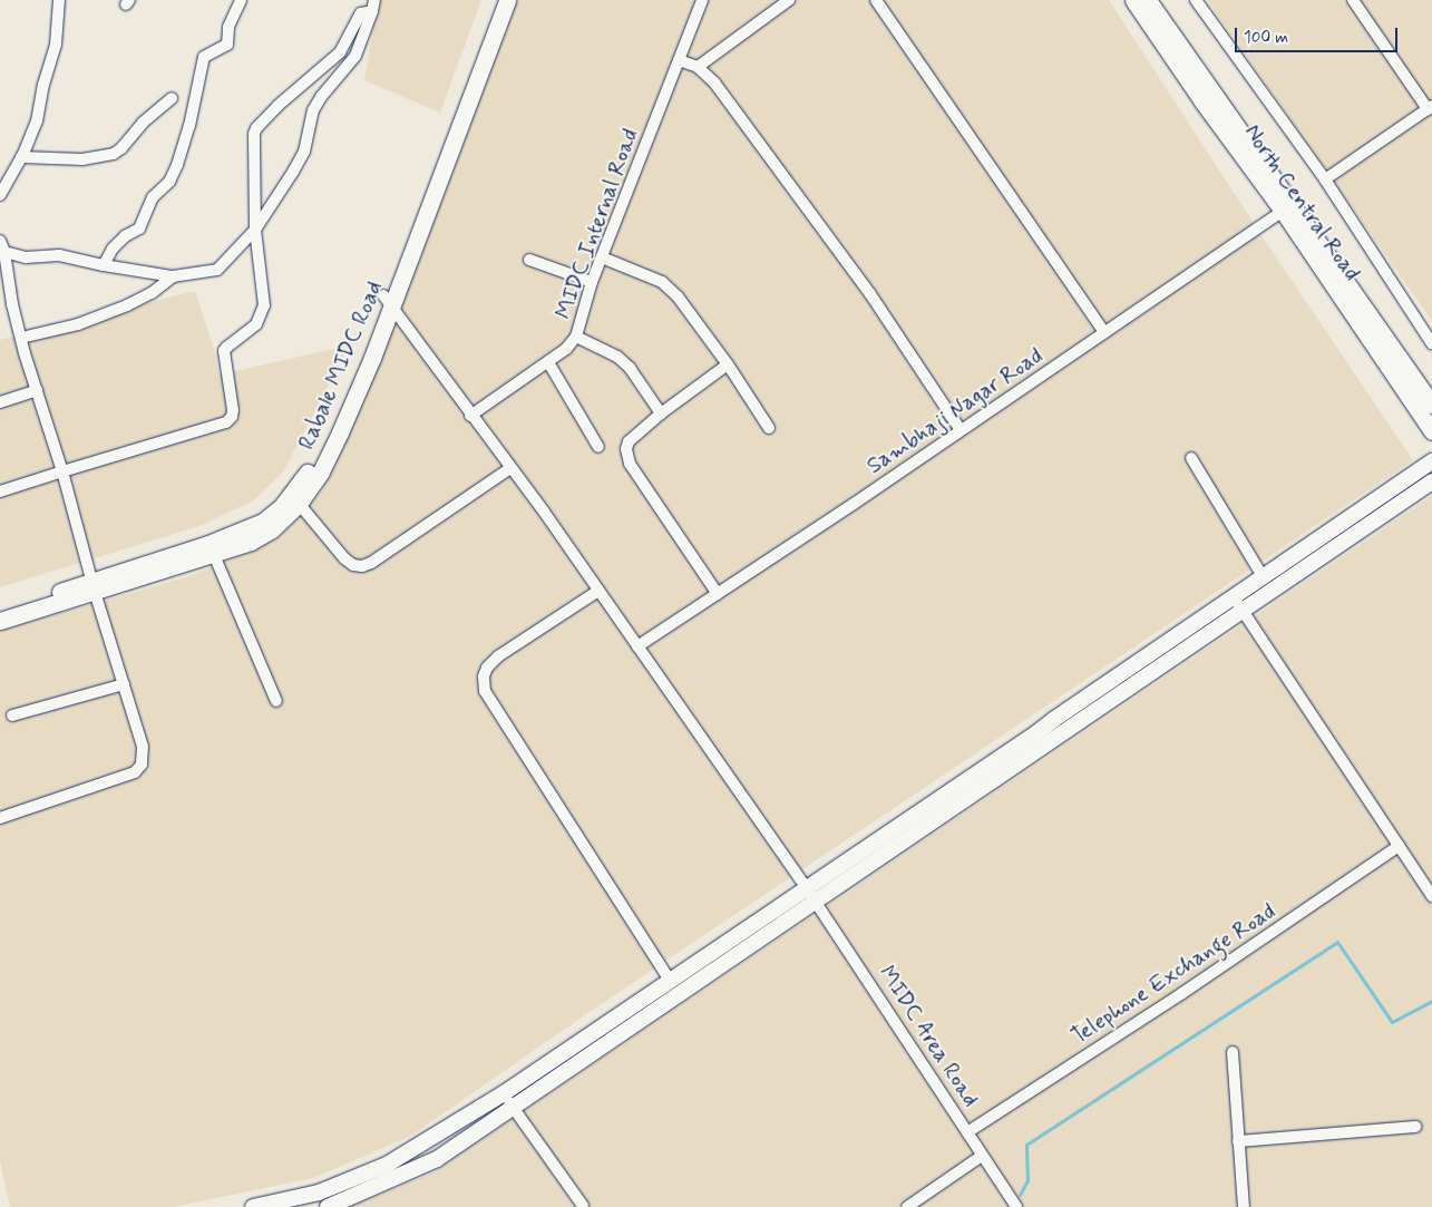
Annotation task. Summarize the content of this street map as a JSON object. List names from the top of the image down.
{
  "streets": {
    "main road": ["North Central Road", "Rabale MIDC Road"],
    "street": [
      "MIDC Internal Road",
      "Sambhaji Nagar Road",
      "Telephone Exchange Road",
      "MIDC Area Road"
    ]
  },
  "crossings": [
    ["North Central Road", "Sambhaji Nagar Road"],
    ["MIDC Internal Road", "MIDC Area Road"],
    ["Rabale MIDC Road", "MIDC Area Road"],
    ["Sambhaji Nagar Road", "MIDC Area Road"],
    ["Telephone Exchange Road", "MIDC Area Road"]
  ],
  "scale_bar": "100 m"
}
